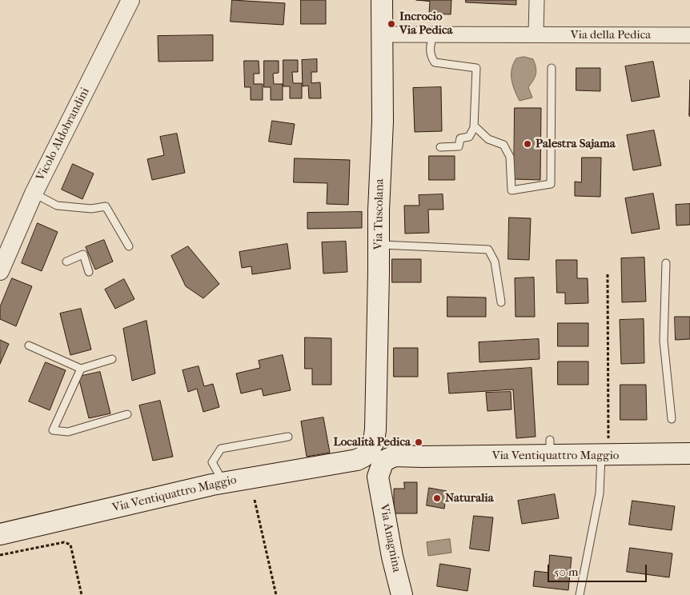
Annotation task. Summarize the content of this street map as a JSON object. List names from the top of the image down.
{
  "streets": {
    "main road": ["Via Tuscolana", "Via Ventiquattro Maggio", "Via Anagnina"],
    "street": ["Via della Pedica", "Vicolo Aldobrandini"]
  },
  "crossings": [
    ["Via della Pedica", "Via Tuscolana"],
    ["Via Tuscolana", "Via Ventiquattro Maggio"],
    ["Via Tuscolana", "Via Anagnina"],
    ["Via Ventiquattro Maggio", "Via Anagnina"]
  ],
  "places": [
    "Incrocio Via Pedica",
    "Palestra Sajama",
    "Località Pedica",
    "Naturalia"
  ],
  "scale_bar": "50 m"
}
